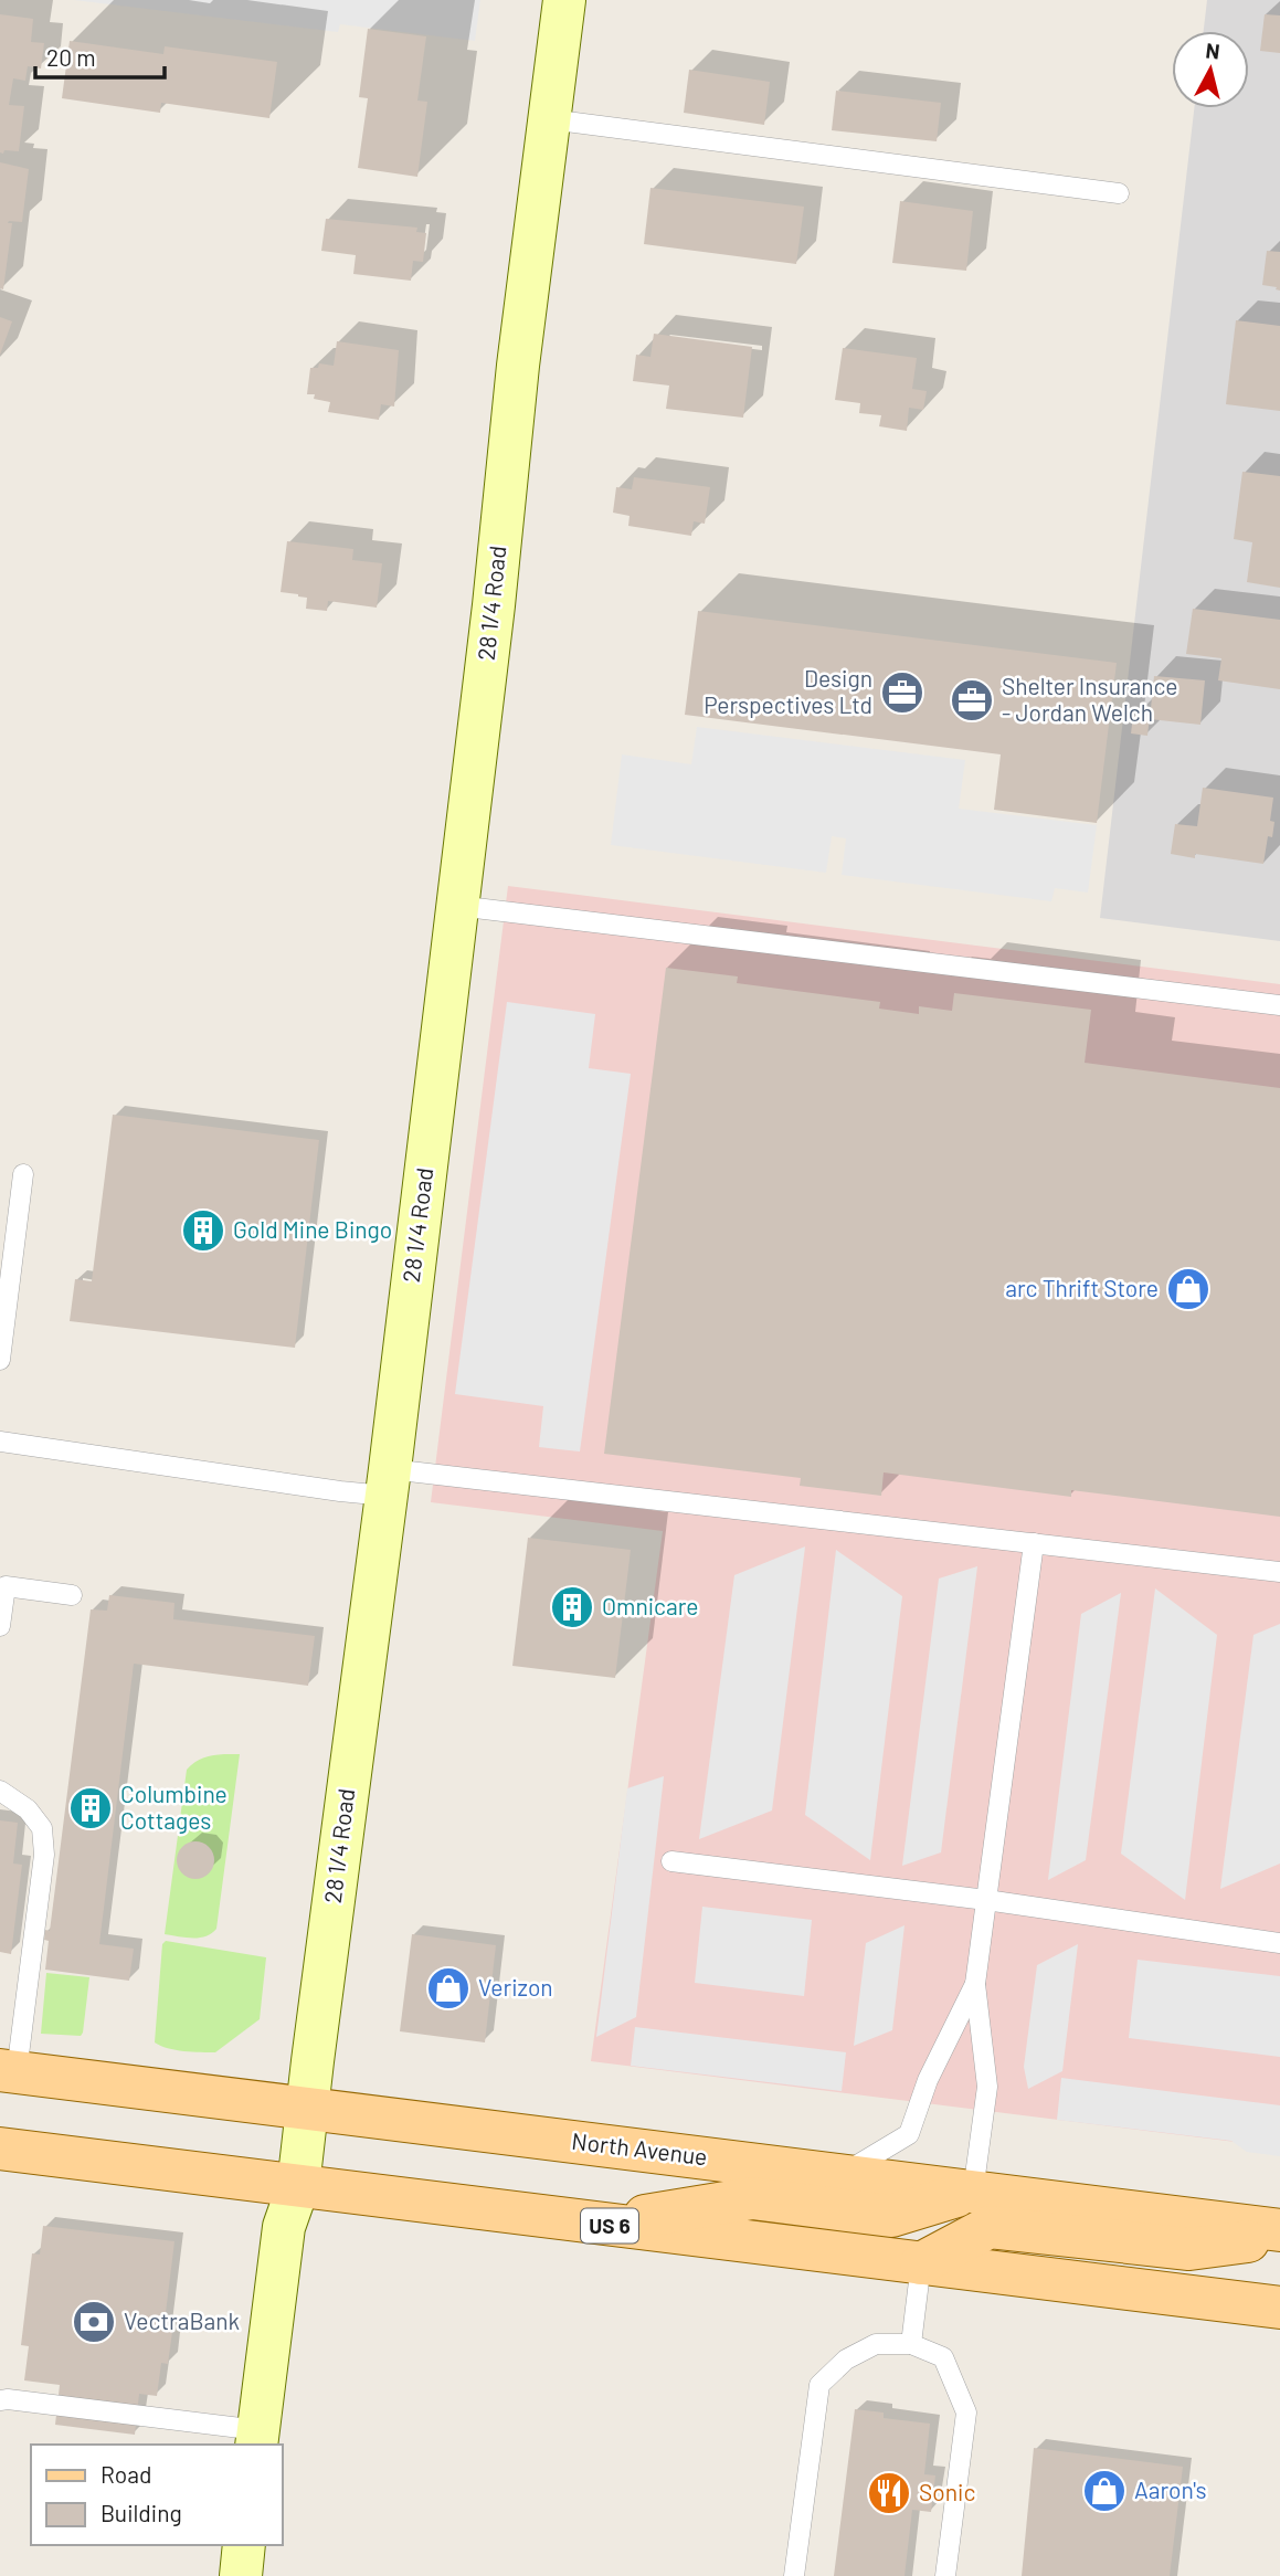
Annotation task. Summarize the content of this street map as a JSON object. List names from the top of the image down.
{
  "streets": {
    "main road": ["North Avenue", "US 6"],
    "street": ["28 1/4 Road"]
  },
  "crossings": [
    ["28 1/4 Road", "North Avenue"],
    ["28 1/4 Road", "US 6"]
  ],
  "places": {
    "office": ["Design Perspectives Ltd", "Shelter Insurance - Jordan Welch"],
    "building": ["Gold Mine Bingo", "Omnicare", "Columbine Cottages"],
    "shop": ["arc Thrift Store", "Verizon", "Aaron's"],
    "bank": ["VectraBank"],
    "restaurant": ["Sonic"]
  },
  "legend": ["Road", "Building"],
  "scale_bar": "20 m",
  "north": "top"
}
